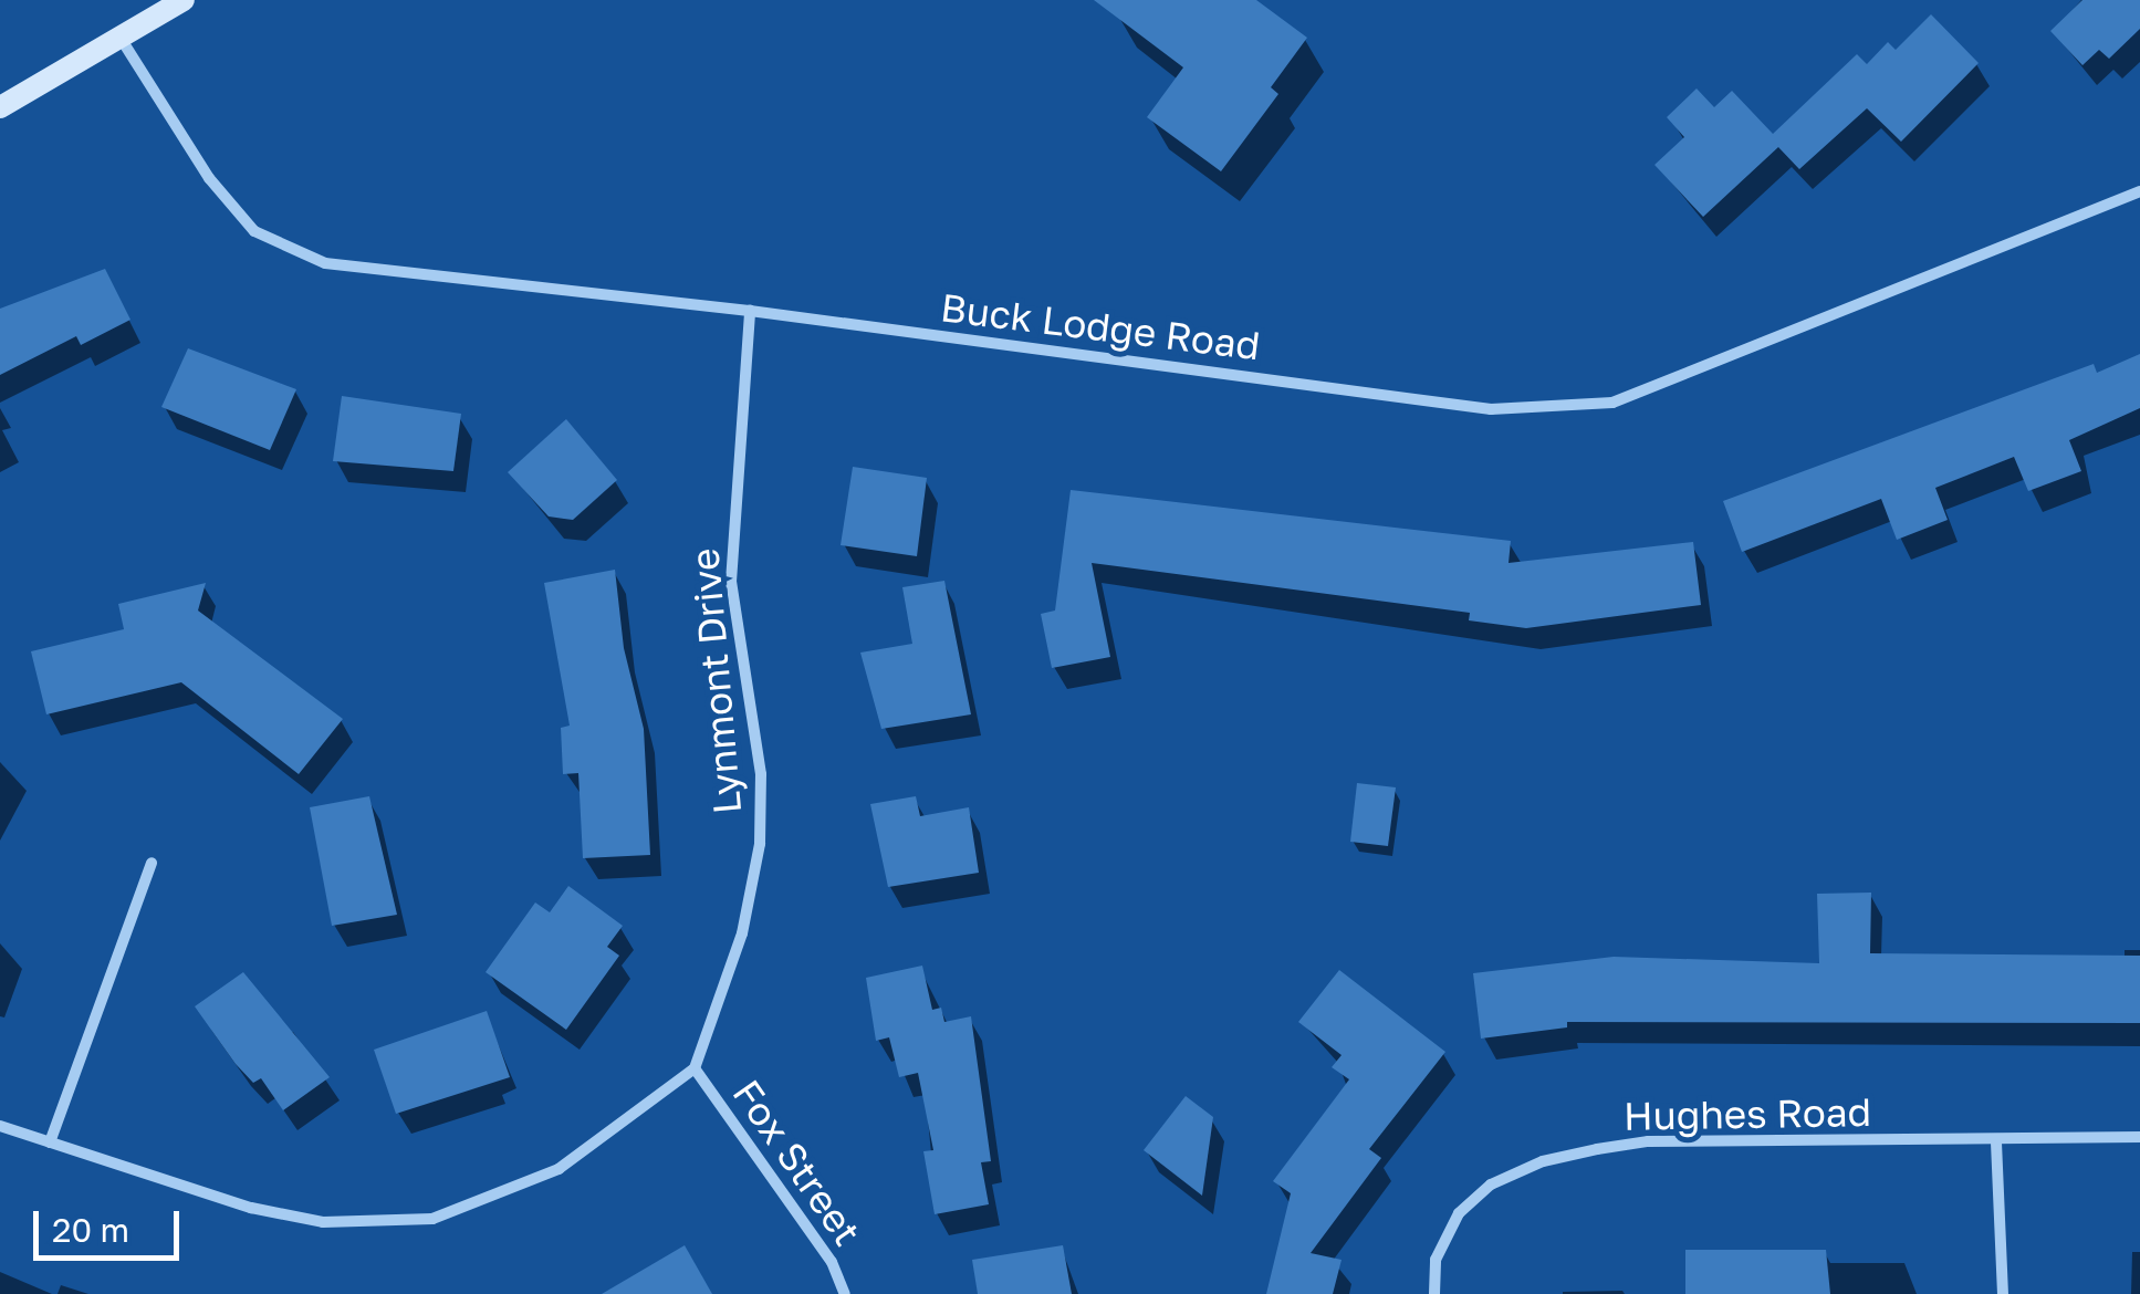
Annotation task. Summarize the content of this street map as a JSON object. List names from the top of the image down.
{
  "streets": {
    "street": [
      "Buck Lodge Road",
      "Lynmont Drive",
      "Hughes Road",
      "Fox Street"
    ]
  },
  "crossings": [
    ["Buck Lodge Road", "Lynmont Drive"],
    ["Lynmont Drive", "Fox Street"]
  ],
  "scale_bar": "20 m"
}
